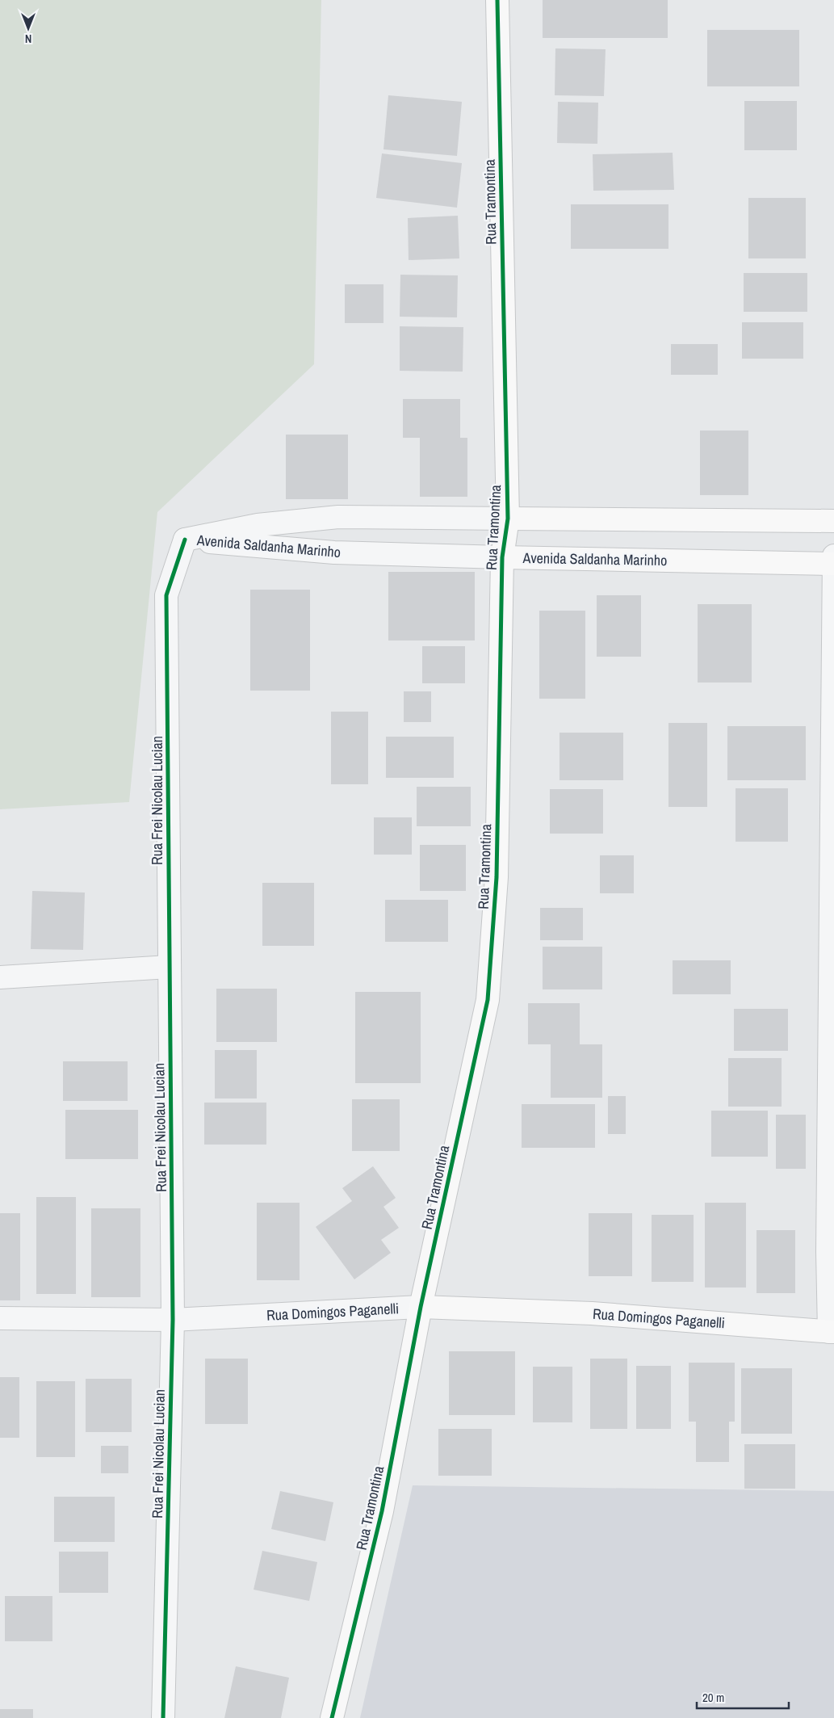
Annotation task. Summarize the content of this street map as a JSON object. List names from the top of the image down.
{
  "streets": {
    "street": [
      "Rua Tramontina",
      "Avenida Saldanha Marinho",
      "Rua Frei Nicolau Lucian",
      "Rua Domingos Paganelli"
    ]
  },
  "crossings": [
    ["Rua Tramontina", "Avenida Saldanha Marinho"],
    ["Rua Tramontina", "Rua Domingos Paganelli"],
    ["Avenida Saldanha Marinho", "Rua Frei Nicolau Lucian"],
    ["Rua Frei Nicolau Lucian", "Rua Domingos Paganelli"]
  ],
  "scale_bar": "20 m",
  "north": "bottom"
}
